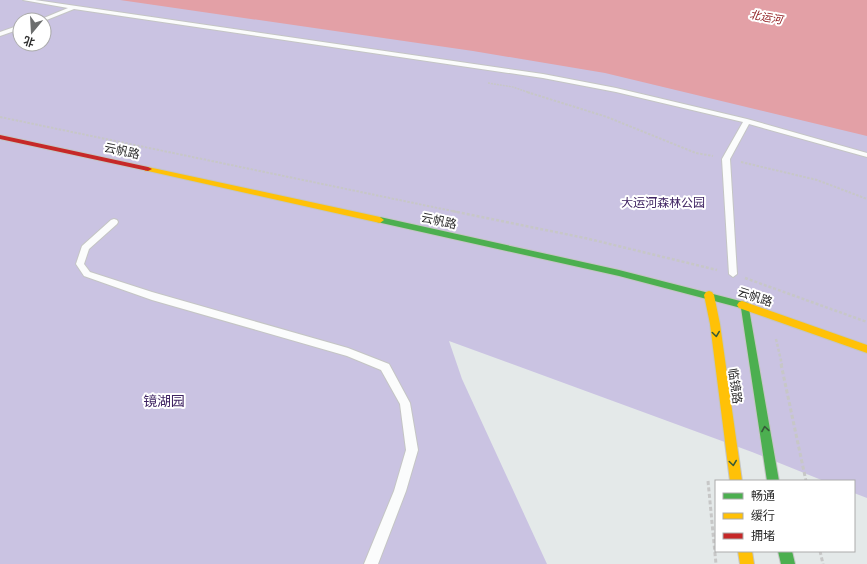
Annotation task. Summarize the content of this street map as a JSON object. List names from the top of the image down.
{
  "streets": {
    "street": ["云帆路", "临镜路"]
  },
  "crossings": [
    ["云帆路", "临镜路"]
  ],
  "water": ["北运河"],
  "parks": ["大运河森林公园", "镜湖园"],
  "legend": ["畅通", "缓行", "拥堵"],
  "north": "bottom"
}
